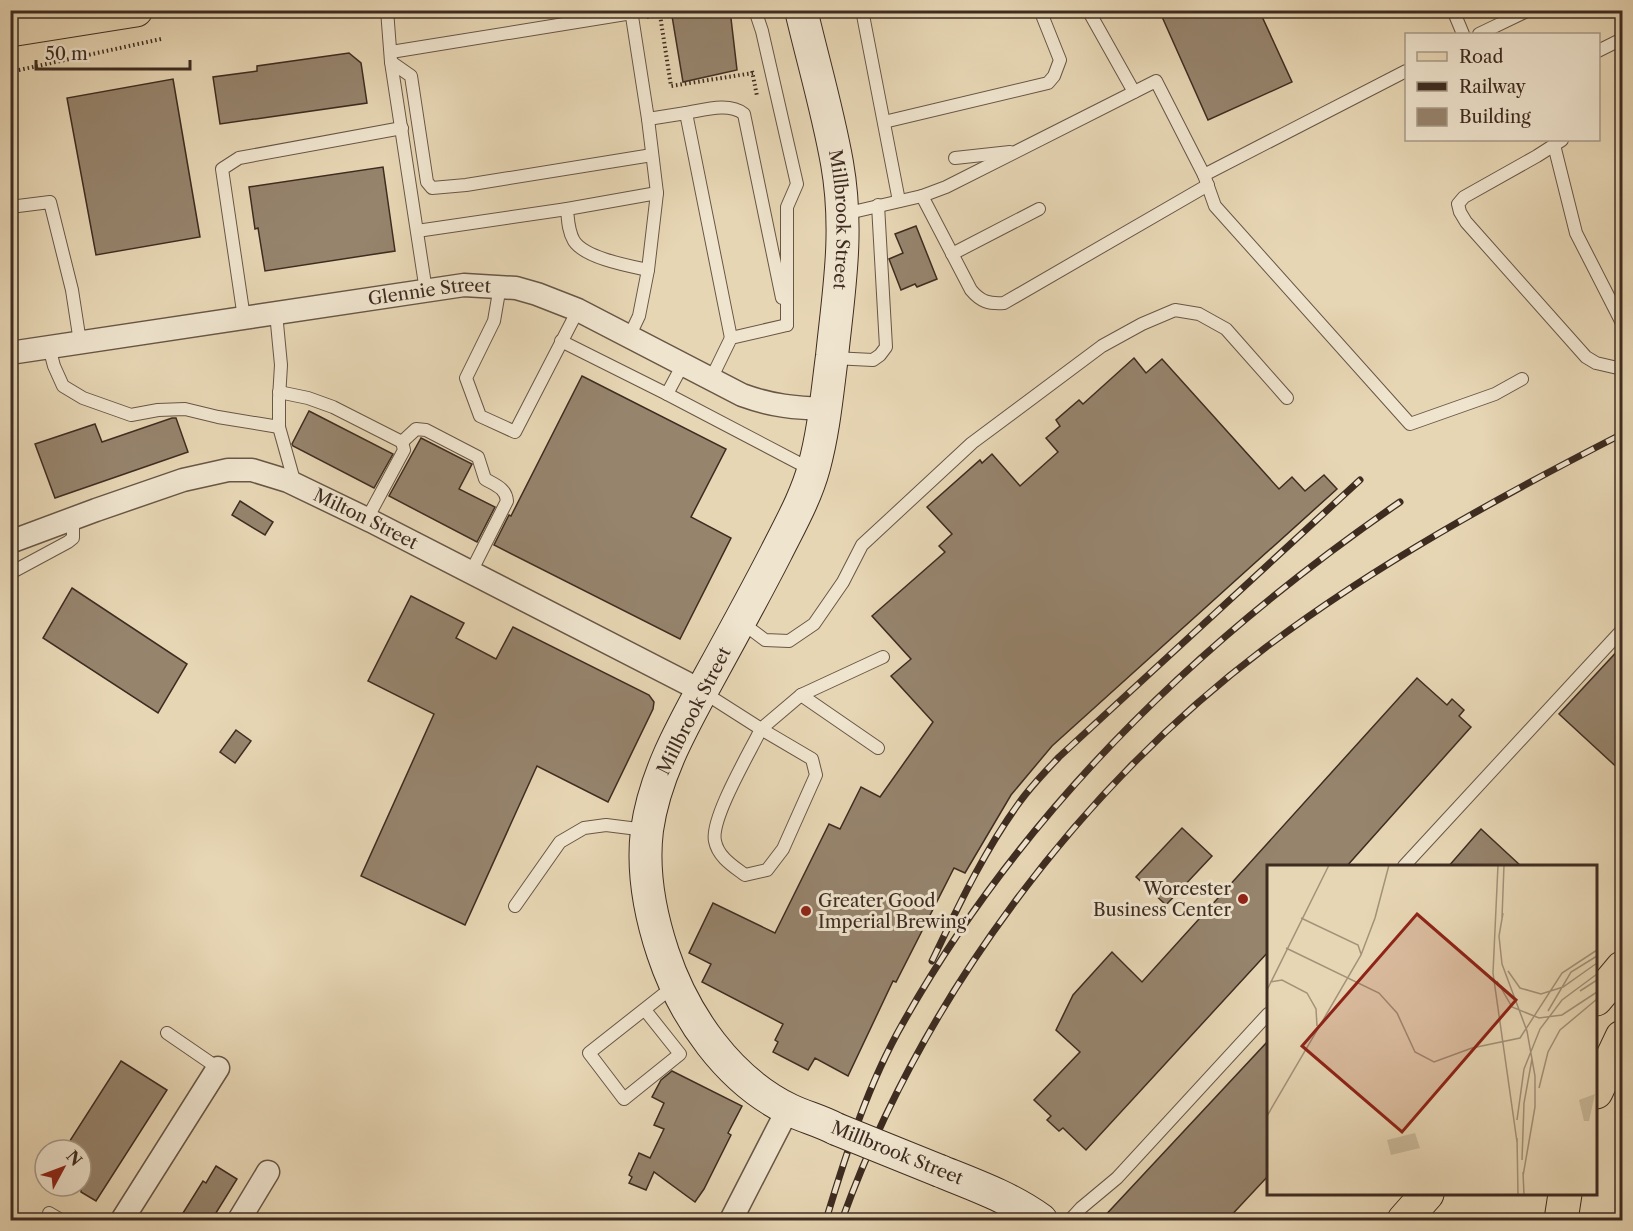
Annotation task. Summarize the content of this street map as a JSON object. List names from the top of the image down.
{
  "streets": {
    "main road": ["Millbrook Street"],
    "street": ["Glennie Street", "Milton Street"]
  },
  "crossings": [
    ["Millbrook Street", "Glennie Street"],
    ["Millbrook Street", "Milton Street"]
  ],
  "places": ["Worcester Business Center", "Greater Good Imperial Brewing"],
  "legend": ["Road", "Railway", "Building"],
  "scale_bar": "50 m",
  "north": "top right"
}
